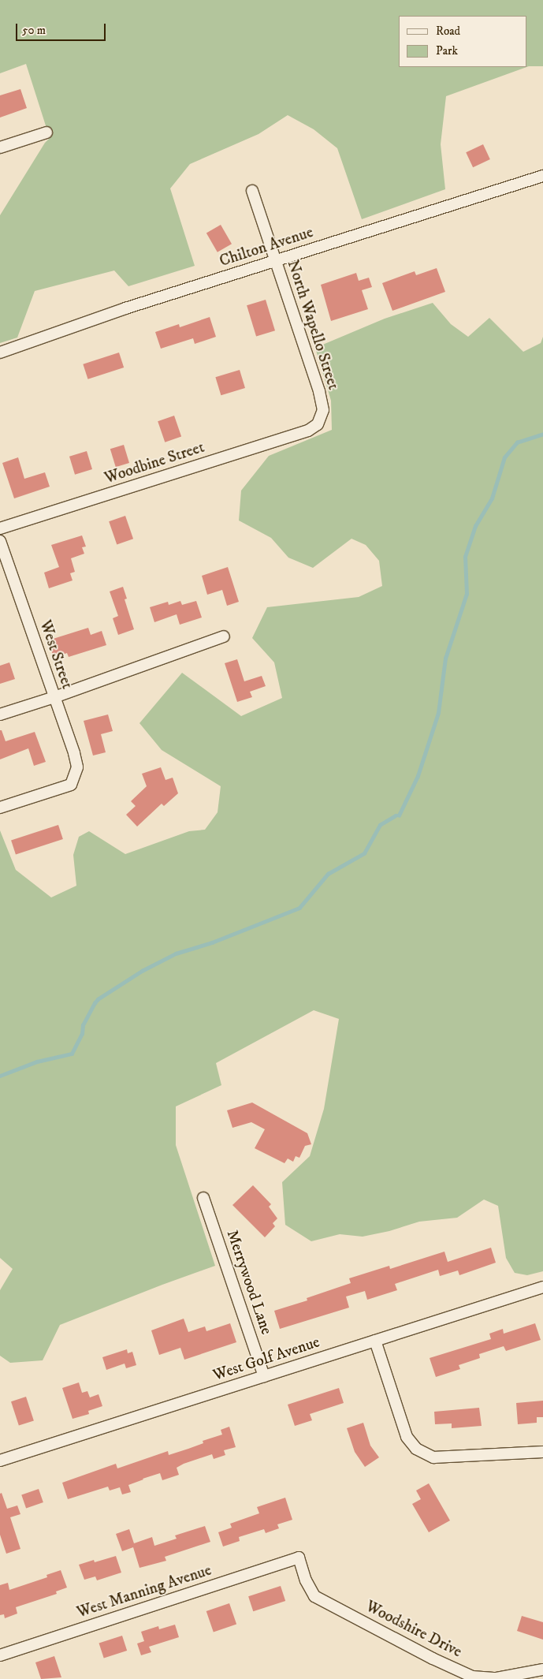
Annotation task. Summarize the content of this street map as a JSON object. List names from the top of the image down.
{
  "streets": {
    "street": [
      "Chilton Avenue",
      "North Wapello Street",
      "Woodbine Street",
      "West Street",
      "Merrywood Lane",
      "West Golf Avenue",
      "West Manning Avenue",
      "Woodshire Drive"
    ]
  },
  "crossings": [
    ["Chilton Avenue", "North Wapello Street"],
    ["North Wapello Street", "Woodbine Street"],
    ["Merrywood Lane", "West Golf Avenue"],
    ["West Manning Avenue", "Woodshire Drive"]
  ],
  "legend": ["Road", "Park"],
  "scale_bar": "50 m"
}
